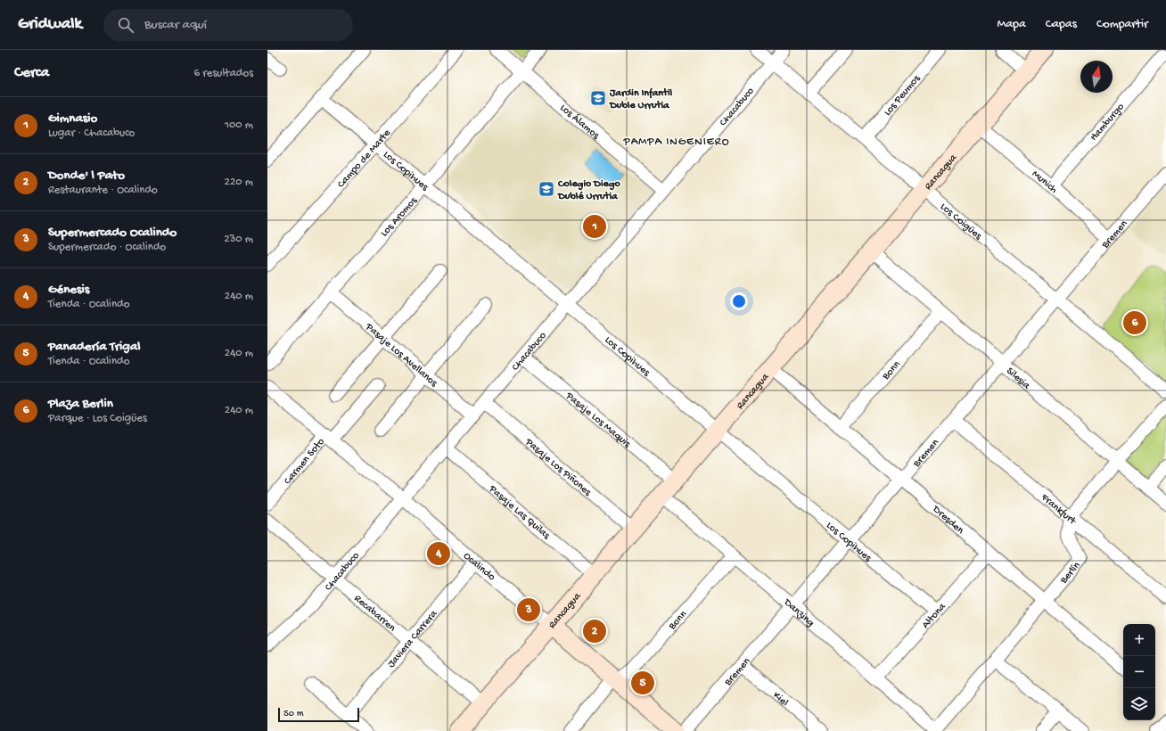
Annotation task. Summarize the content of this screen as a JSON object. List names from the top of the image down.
{
  "streets": {
    "main road": ["Rancagua", "Ocalindo"],
    "street": [
      "Los Peumos",
      "Chacabuco",
      "Los Álamos",
      "Hamburgo",
      "Campo de Marte",
      "Los Copihues",
      "Munich",
      "Los Aromos",
      "Los Coigües",
      "Bremen",
      "Pasaje Los Avellanos",
      "Bonn",
      "Silesia",
      "Pasaje Los Maquis",
      "Carmen Soto",
      "Pasaje Los Piñones",
      "Frankfurt",
      "Pasaje Las Quilas",
      "Dresden",
      "Berlín",
      "Danzing",
      "Recabarren",
      "Altona",
      "Javiera Carrera",
      "Kiel"
    ]
  },
  "crossings": [
    ["Los Peumos", "Los Coigües"],
    ["Chacabuco", "Los Álamos"],
    ["Chacabuco", "Los Copihues"],
    ["Chacabuco", "Los Coigües"],
    ["Chacabuco", "Pasaje Los Avellanos"],
    ["Chacabuco", "Pasaje Los Maquis"],
    ["Chacabuco", "Pasaje Los Piñones"],
    ["Chacabuco", "Pasaje Las Quilas"],
    ["Chacabuco", "Ocalindo"],
    ["Chacabuco", "Recabarren"],
    ["Los Álamos", "Los Aromos"],
    ["Hamburgo", "Munich"],
    ["Campo de Marte", "Los Copihues"],
    ["Los Copihues", "Rancagua"],
    ["Los Copihues", "Los Aromos"],
    ["Los Copihues", "Bremen"],
    ["Los Copihues", "Altona"],
    ["Rancagua", "Munich"],
    ["Rancagua", "Los Coigües"],
    ["Rancagua", "Silesia"],
    ["Rancagua", "Pasaje Los Maquis"],
    ["Rancagua", "Pasaje Los Piñones"],
    ["Rancagua", "Pasaje Las Quilas"],
    ["Rancagua", "Dresden"],
    ["Rancagua", "Ocalindo"],
    ["Rancagua", "Danzing"],
    ["Rancagua", "Recabarren"],
    ["Munich", "Bremen"],
    ["Los Aromos", "Pasaje Los Avellanos"],
    ["Los Coigües", "Bremen"],
    ["Bremen", "Silesia"],
    ["Bremen", "Frankfurt"],
    ["Bremen", "Dresden"],
    ["Bremen", "Ocalindo"],
    ["Bremen", "Danzing"],
    ["Bremen", "Kiel"],
    ["Bonn", "Silesia"],
    ["Bonn", "Dresden"],
    ["Bonn", "Ocalindo"],
    ["Bonn", "Danzing"],
    ["Carmen Soto", "Ocalindo"],
    ["Frankfurt", "Berlín"],
    ["Dresden", "Berlín"],
    ["Dresden", "Altona"],
    ["Ocalindo", "Javiera Carrera"],
    ["Berlín", "Danzing"],
    ["Danzing", "Altona"],
    ["Recabarren", "Javiera Carrera"]
  ],
  "districts": ["PAMPA INGENIERO"],
  "places": {
    "school or university": ["Jardin Infantil Duble Urrutia", "Colegio Diego Dublé Urrutia"]
  },
  "scale_bar": "50 m",
  "north": "top",
  "page": {
    "header": "Gridwalk",
    "search": "Buscar aquí",
    "nav": ["Mapa", "Capas", "Compartir"],
    "heading": ["Cerca", "6 resultados"],
    "list": [
      {
        "mark": "1",
        "name": "Gimnasio",
        "note": "Lugar · Chacabuco",
        "value": "100 m"
      },
      {
        "mark": "2",
        "name": "Donde' l Pato",
        "note": "Restaurante · Ocalindo",
        "value": "220 m"
      },
      {
        "mark": "3",
        "name": "Supermercado Ocalindo",
        "note": "Supermercado · Ocalindo",
        "value": "230 m"
      },
      {
        "mark": "4",
        "name": "Génesis",
        "note": "Tienda · Ocalindo",
        "value": "240 m"
      },
      {
        "mark": "5",
        "name": "Panadería Trigal",
        "note": "Tienda · Ocalindo",
        "value": "240 m"
      },
      {
        "mark": "6",
        "name": "Plaza Berlin",
        "note": "Parque · Los Coigües",
        "value": "240 m"
      }
    ],
    "pins": [
      "1",
      "6",
      "4",
      "3",
      "2",
      "5"
    ],
    "map_buttons": ["+", "−"],
    "scale": "50 m"
  }
}
